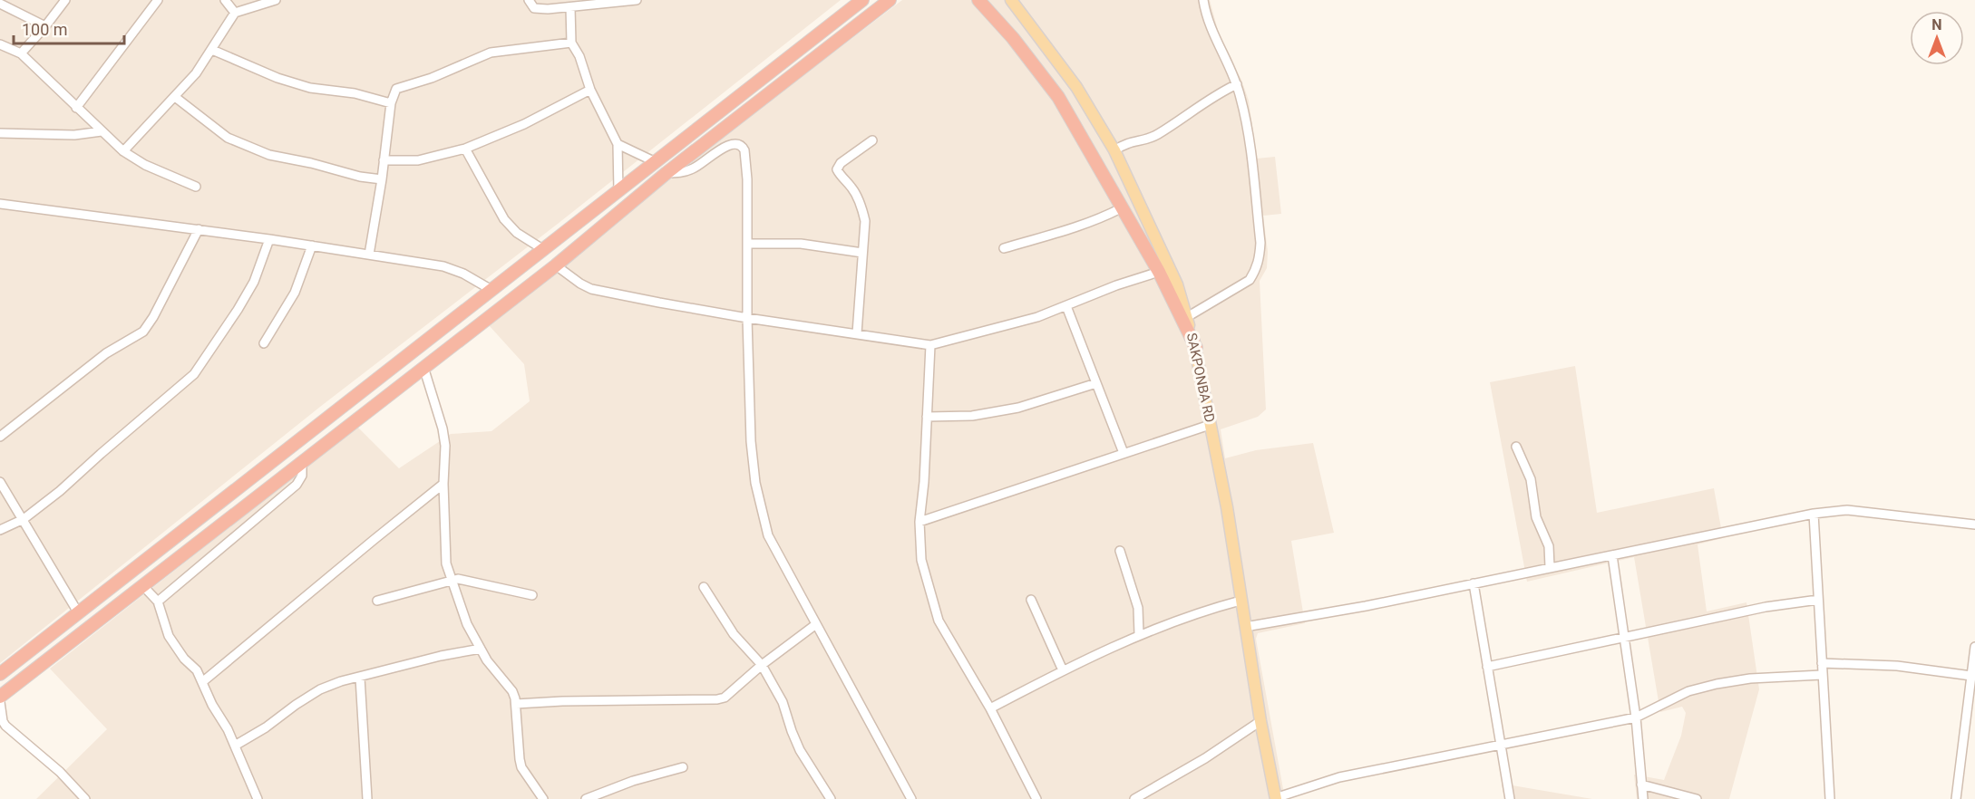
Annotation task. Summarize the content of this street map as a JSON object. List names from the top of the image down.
{
  "streets": {
    "main road": ["SAKPONBA RD"]
  },
  "scale_bar": "100 m",
  "north": "top"
}
